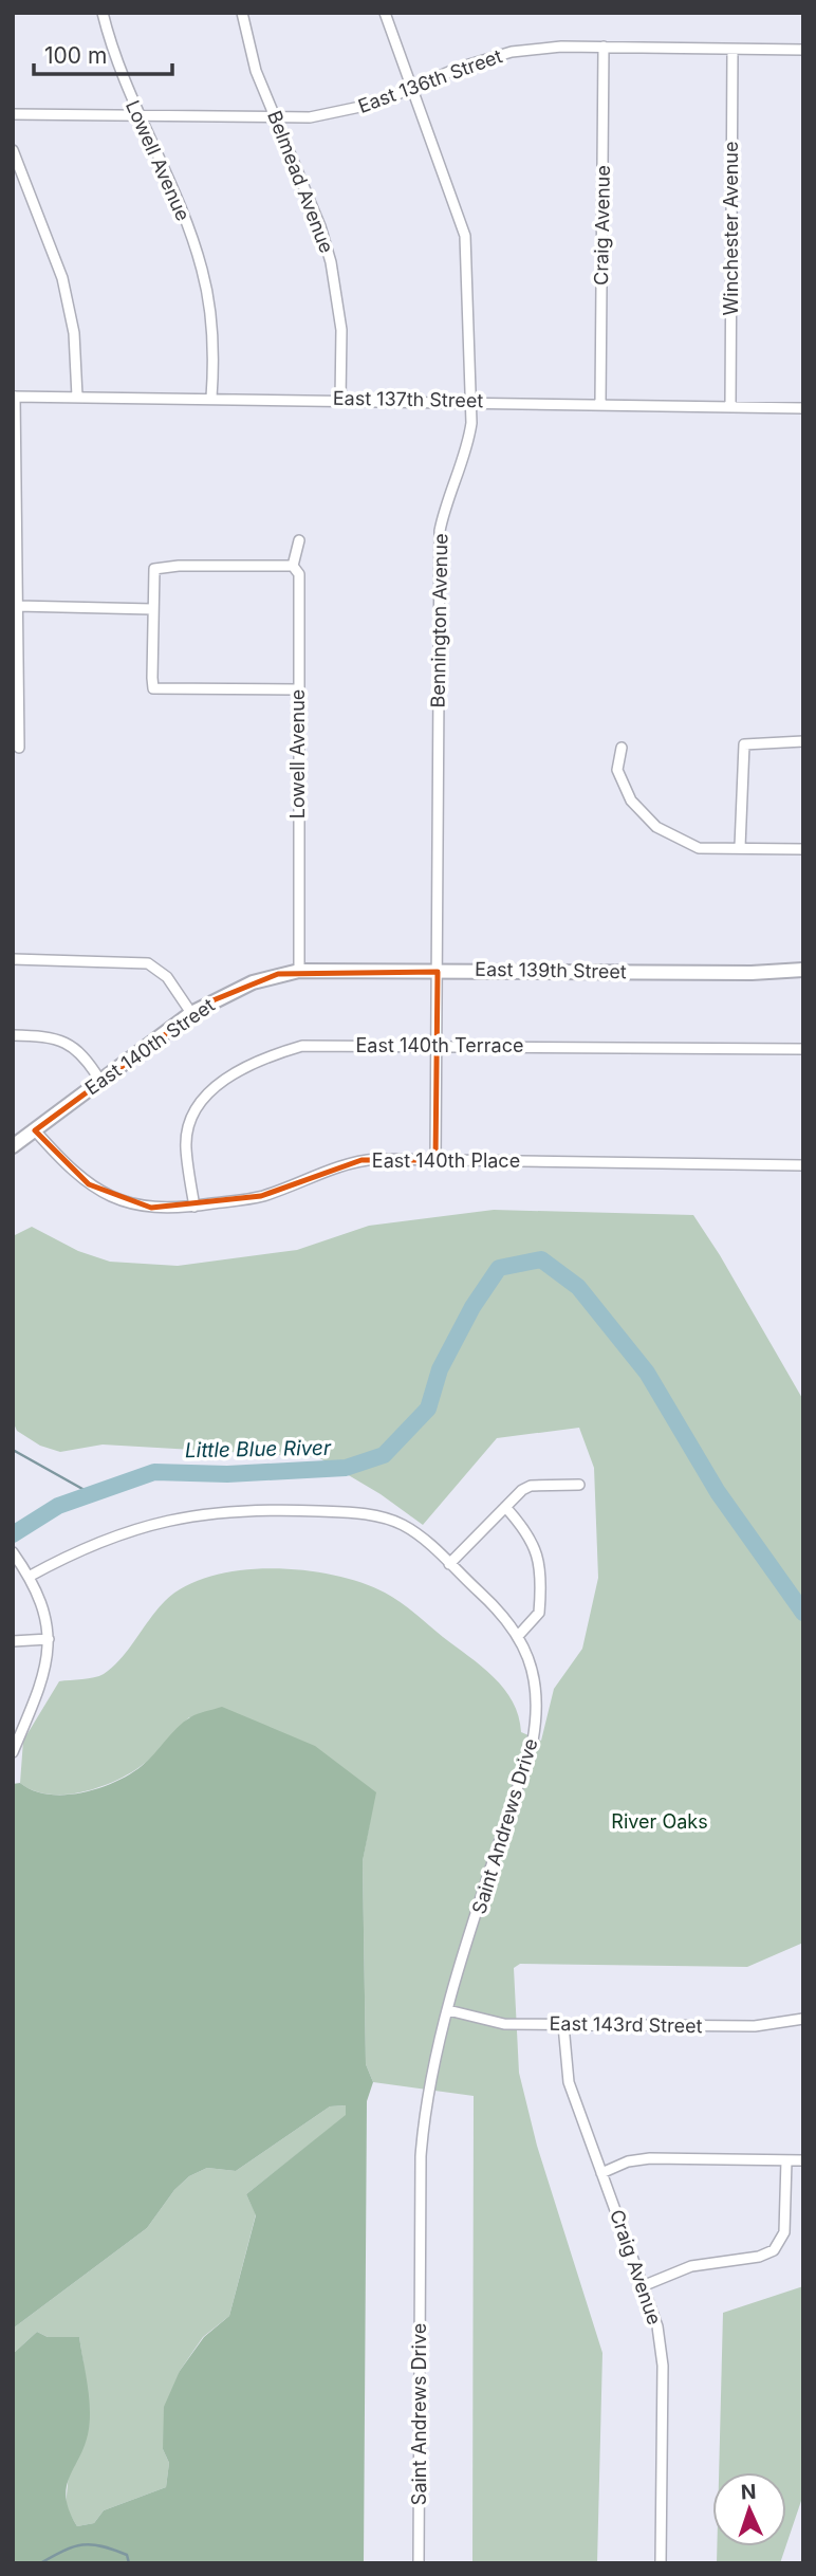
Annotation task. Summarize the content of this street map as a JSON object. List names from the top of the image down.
{
  "streets": {
    "street": [
      "East 136th Street",
      "Lowell Avenue",
      "Belmead Avenue",
      "Craig Avenue",
      "Winchester Avenue",
      "East 137th Street",
      "Bennington Avenue",
      "East 139th Street",
      "East 140th Terrace",
      "East 140th Street",
      "East 140th Place",
      "Saint Andrews Drive",
      "East 143rd Street"
    ]
  },
  "crossings": [
    ["East 136th Street", "Lowell Avenue"],
    ["East 136th Street", "Belmead Avenue"],
    ["East 136th Street", "Craig Avenue"],
    ["East 136th Street", "Winchester Avenue"],
    ["East 136th Street", "Bennington Avenue"],
    ["Lowell Avenue", "East 137th Street"],
    ["Lowell Avenue", "East 139th Street"],
    ["Lowell Avenue", "East 140th Street"],
    ["Belmead Avenue", "East 137th Street"],
    ["Craig Avenue", "East 137th Street"],
    ["Craig Avenue", "East 143rd Street"],
    ["Winchester Avenue", "East 137th Street"],
    ["East 137th Street", "Bennington Avenue"],
    ["Bennington Avenue", "East 139th Street"],
    ["Bennington Avenue", "East 140th Terrace"],
    ["Bennington Avenue", "East 140th Place"],
    ["East 139th Street", "East 140th Street"],
    ["East 140th Terrace", "East 140th Place"],
    ["East 140th Street", "East 140th Place"],
    ["Saint Andrews Drive", "East 143rd Street"]
  ],
  "water": ["Little Blue River"],
  "parks": ["River Oaks"],
  "scale_bar": "100 m",
  "north": "top"
}
